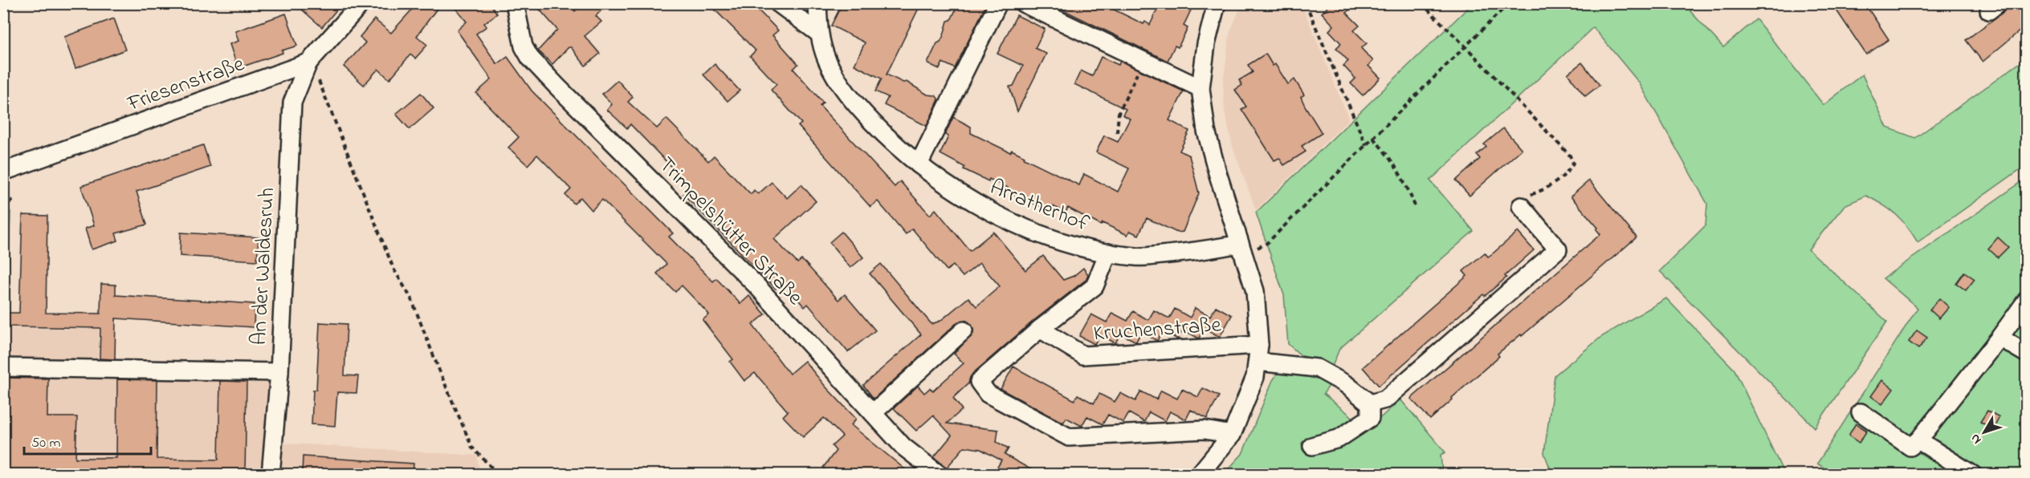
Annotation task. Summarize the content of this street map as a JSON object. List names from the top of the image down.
{
  "streets": {
    "street": [
      "Friesenstraße",
      "Arratherhof",
      "Trimpelshütter Straße",
      "An der Waldesruh",
      "Kruchenstraße"
    ]
  },
  "crossings": [
    ["Friesenstraße", "An der Waldesruh"]
  ],
  "scale_bar": "50 m",
  "north": "bottom left"
}
